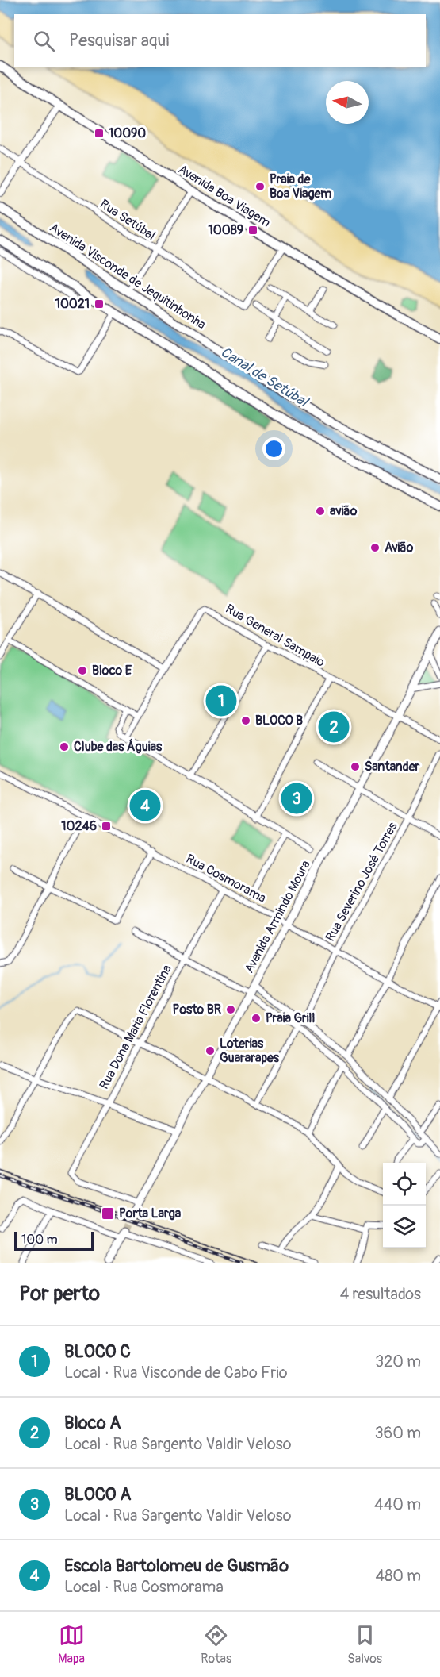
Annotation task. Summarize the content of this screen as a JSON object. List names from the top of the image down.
{
  "streets": {
    "main road": ["Avenida Boa Viagem", "Avenida Visconde de Jequitinhonha", "Avenida Armindo Moura"],
    "street": [
      "Rua Setúbal",
      "Rua General Sampaio",
      "Rua Cosmorama",
      "Rua Severino José Torres",
      "Rua Dona Maria Florentina"
    ]
  },
  "crossings": [
    ["Avenida Boa Viagem", "Rua Setúbal"],
    ["Rua General Sampaio", "Avenida Armindo Moura"],
    ["Rua Cosmorama", "Rua Severino José Torres"],
    ["Rua Cosmorama", "Avenida Armindo Moura"],
    ["Rua Cosmorama", "Rua Dona Maria Florentina"],
    ["Avenida Armindo Moura", "Rua Dona Maria Florentina"]
  ],
  "water": ["Canal de Setúbal"],
  "places": {
    "transit": [
      "10090",
      "10089",
      "10021",
      "10246",
      "Porta Larga"
    ],
    "other": [
      "Praia de Boa Viagem",
      "avião",
      "Avião",
      "Bloco E",
      "BLOCO B",
      "Clube das Águias",
      "Santander",
      "Posto BR",
      "Praia Grill",
      "Loterias Guararapes"
    ]
  },
  "scale_bar": "100 m",
  "north": "left",
  "page": {
    "search": "Pesquisar aqui",
    "pins": [
      "1",
      "2",
      "3",
      "4"
    ],
    "scale": "100 m",
    "heading": ["Por perto", "4 resultados"],
    "list": [
      {
        "mark": "1",
        "name": "BLOCO C",
        "note": "Local · Rua Visconde de Cabo Frio",
        "value": "320 m"
      },
      {
        "mark": "2",
        "name": "Bloco A",
        "note": "Local · Rua Sargento Valdir Veloso",
        "value": "360 m"
      },
      {
        "mark": "3",
        "name": "BLOCO A",
        "note": "Local · Rua Sargento Valdir Veloso",
        "value": "440 m"
      },
      {
        "mark": "4",
        "name": "Escola Bartolomeu de Gusmão",
        "note": "Local · Rua Cosmorama",
        "value": "480 m"
      }
    ],
    "nav": ["Mapa", "Rotas", "Salvos"]
  }
}
